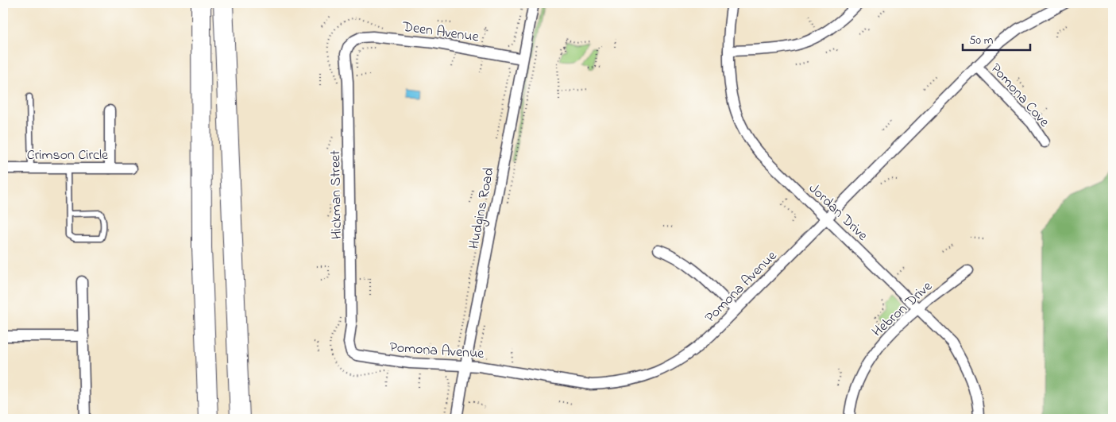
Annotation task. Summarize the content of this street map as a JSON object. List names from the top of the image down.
{
  "streets": {
    "street": [
      "Deen Avenue",
      "Pomona Cove",
      "Crimson Circle",
      "Hickman Street",
      "Hudgins Road",
      "Jordan Drive",
      "Pomona Avenue",
      "Hebron Drive"
    ]
  },
  "crossings": [
    ["Deen Avenue", "Hickman Street"],
    ["Deen Avenue", "Hudgins Road"],
    ["Pomona Cove", "Pomona Avenue"],
    ["Hickman Street", "Pomona Avenue"],
    ["Hudgins Road", "Pomona Avenue"],
    ["Jordan Drive", "Pomona Avenue"],
    ["Jordan Drive", "Hebron Drive"]
  ],
  "scale_bar": "50 m"
}
